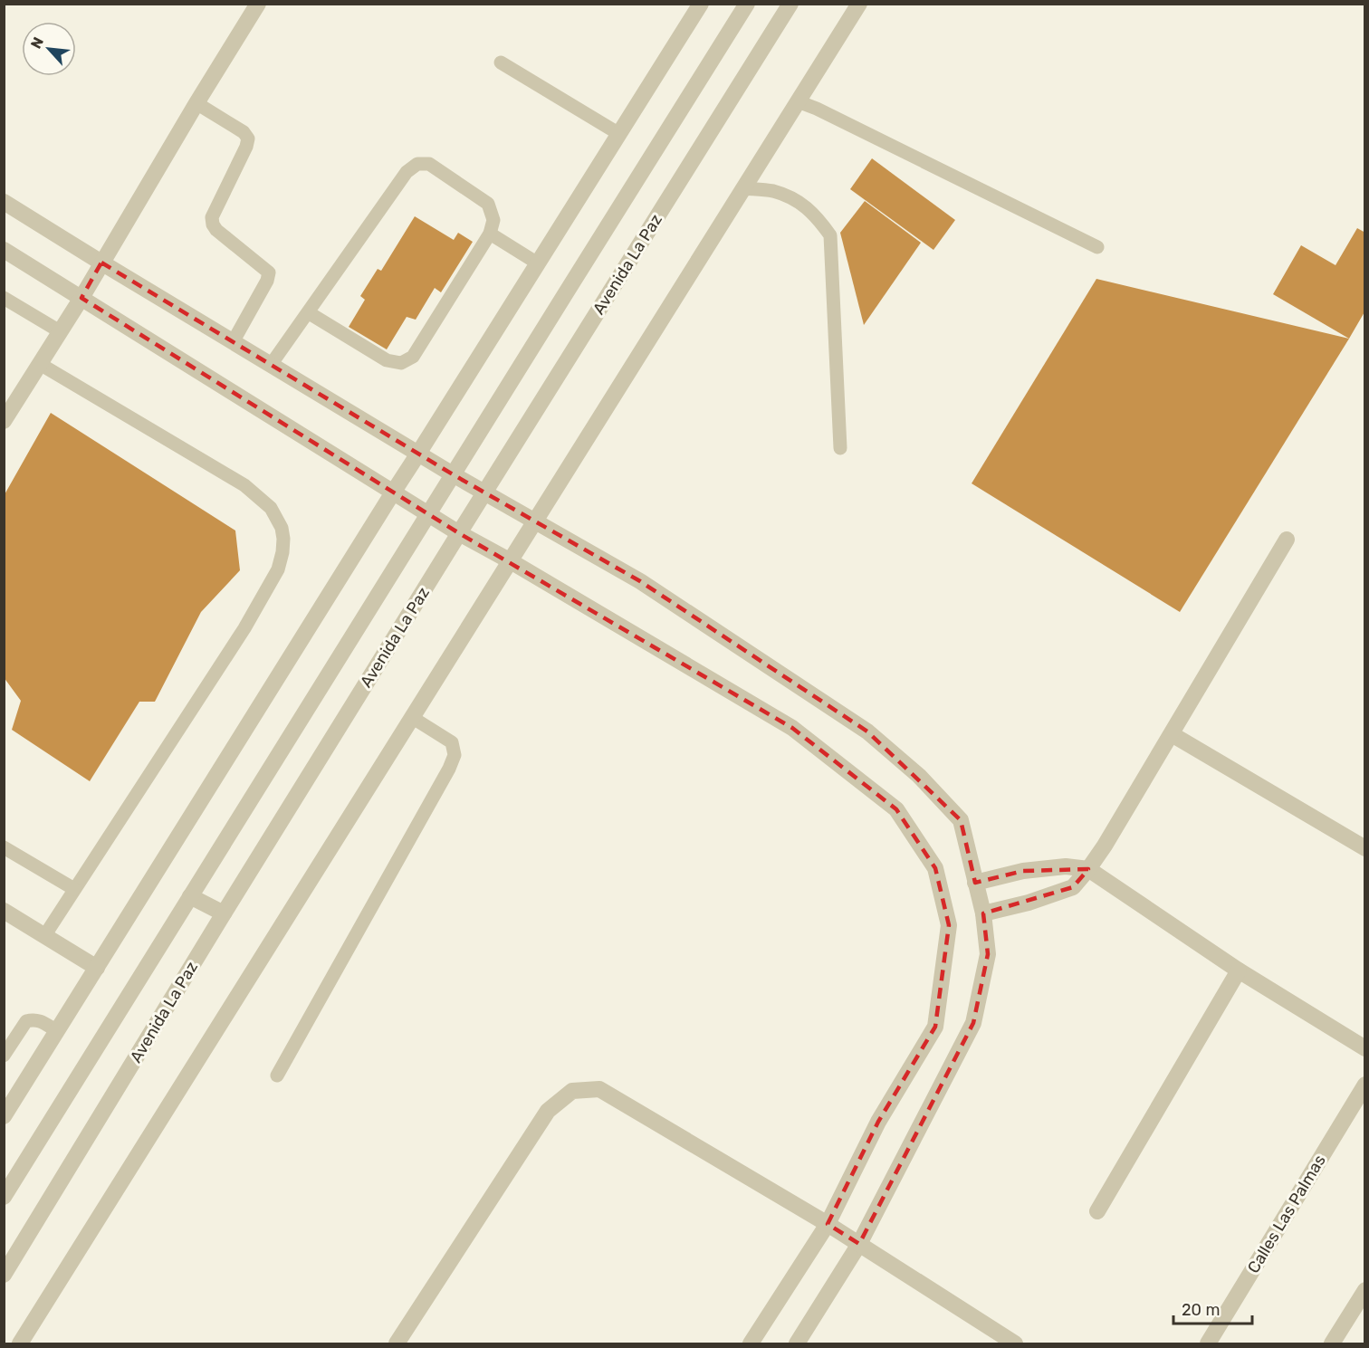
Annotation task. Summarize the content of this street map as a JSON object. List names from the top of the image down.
{
  "streets": {
    "street": ["Avenida La Paz", "Calles Las Palmas"]
  },
  "scale_bar": "20 m",
  "north": "top left"
}
